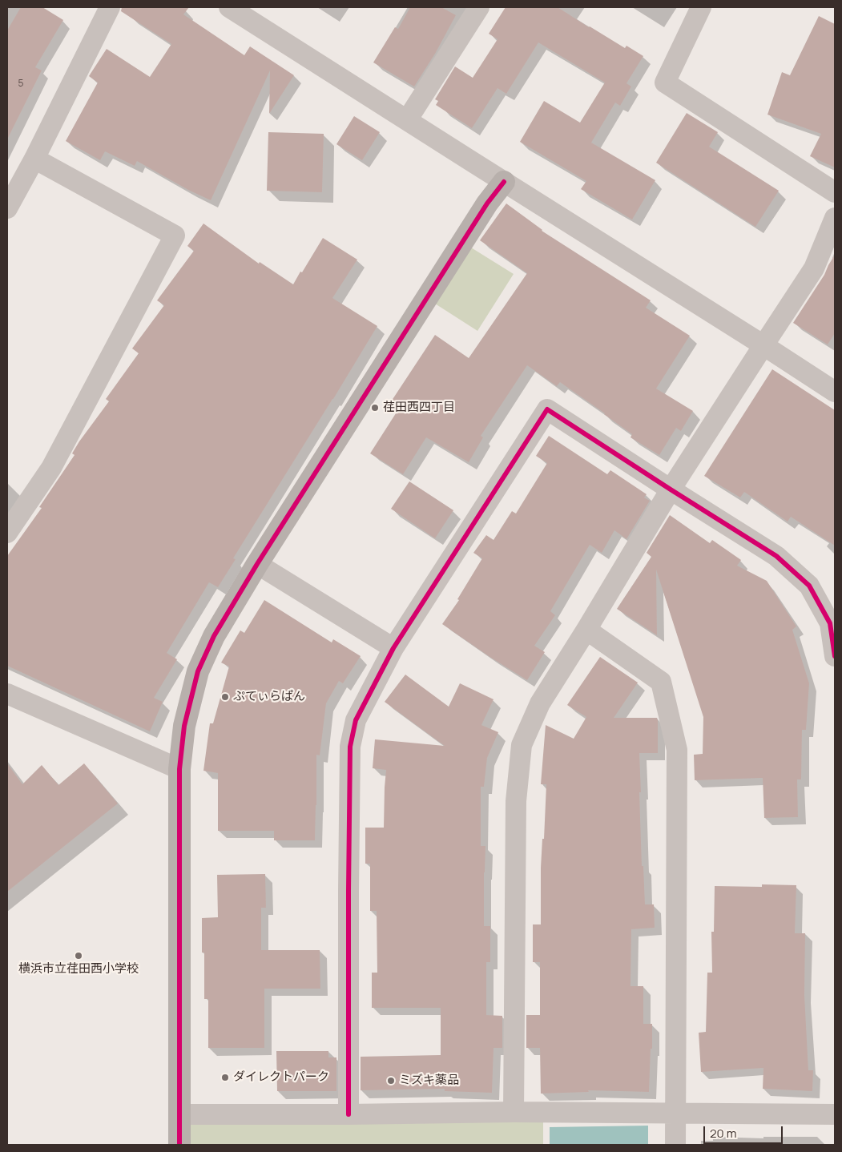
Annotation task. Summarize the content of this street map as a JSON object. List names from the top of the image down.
{
  "places": [
    "荏田西四丁目",
    "ぷてぃらぱん",
    "横浜市立荏田西小学校",
    "ダイレクトパーク",
    "ミズキ薬品"
  ],
  "house_numbers": ["5"],
  "scale_bar": "20 m"
}
